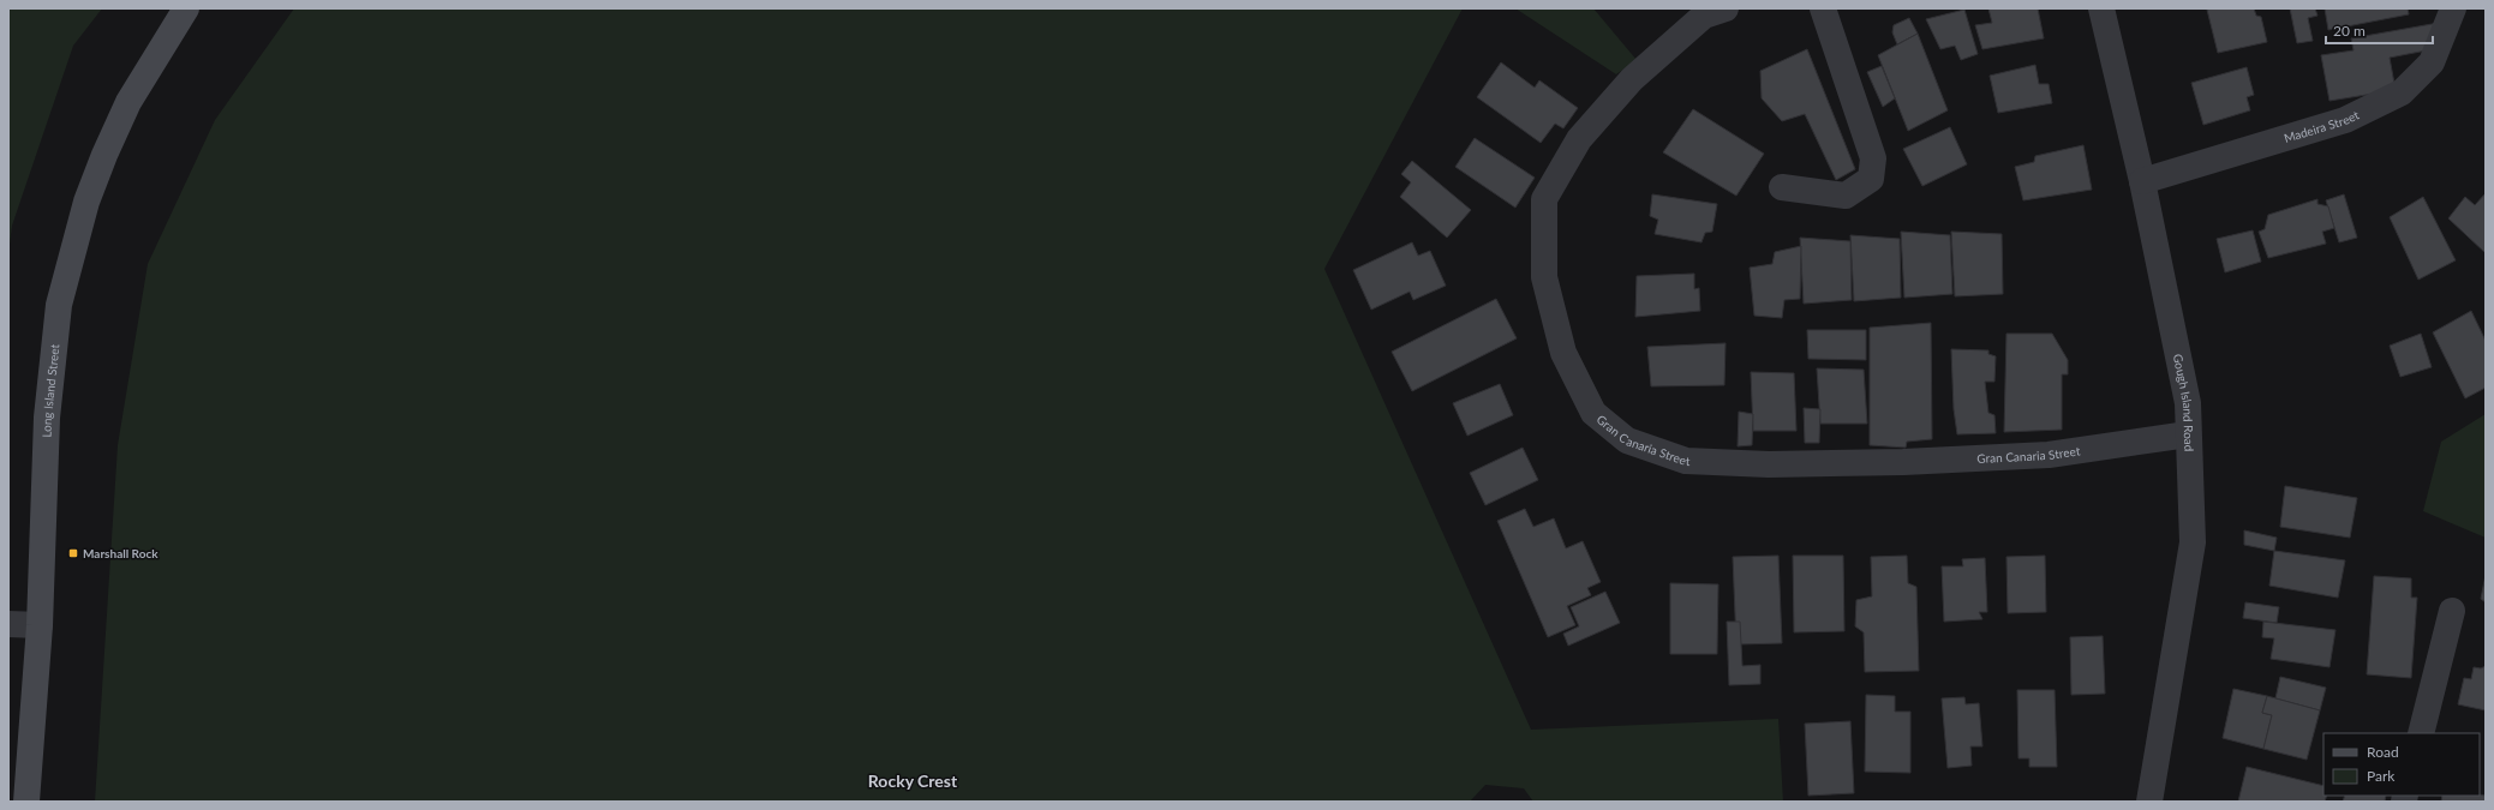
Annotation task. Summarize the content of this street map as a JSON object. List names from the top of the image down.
{
  "streets": {
    "street": [
      "Madeira Street",
      "Long Island Street",
      "Gough Island Road",
      "Gran Canaria Street"
    ]
  },
  "crossings": [
    ["Madeira Street", "Gough Island Road"],
    ["Gough Island Road", "Gran Canaria Street"]
  ],
  "districts": ["Rocky Crest"],
  "places": {
    "transit": ["Marshall Rock"]
  },
  "legend": ["Road", "Park"],
  "scale_bar": "20 m"
}
